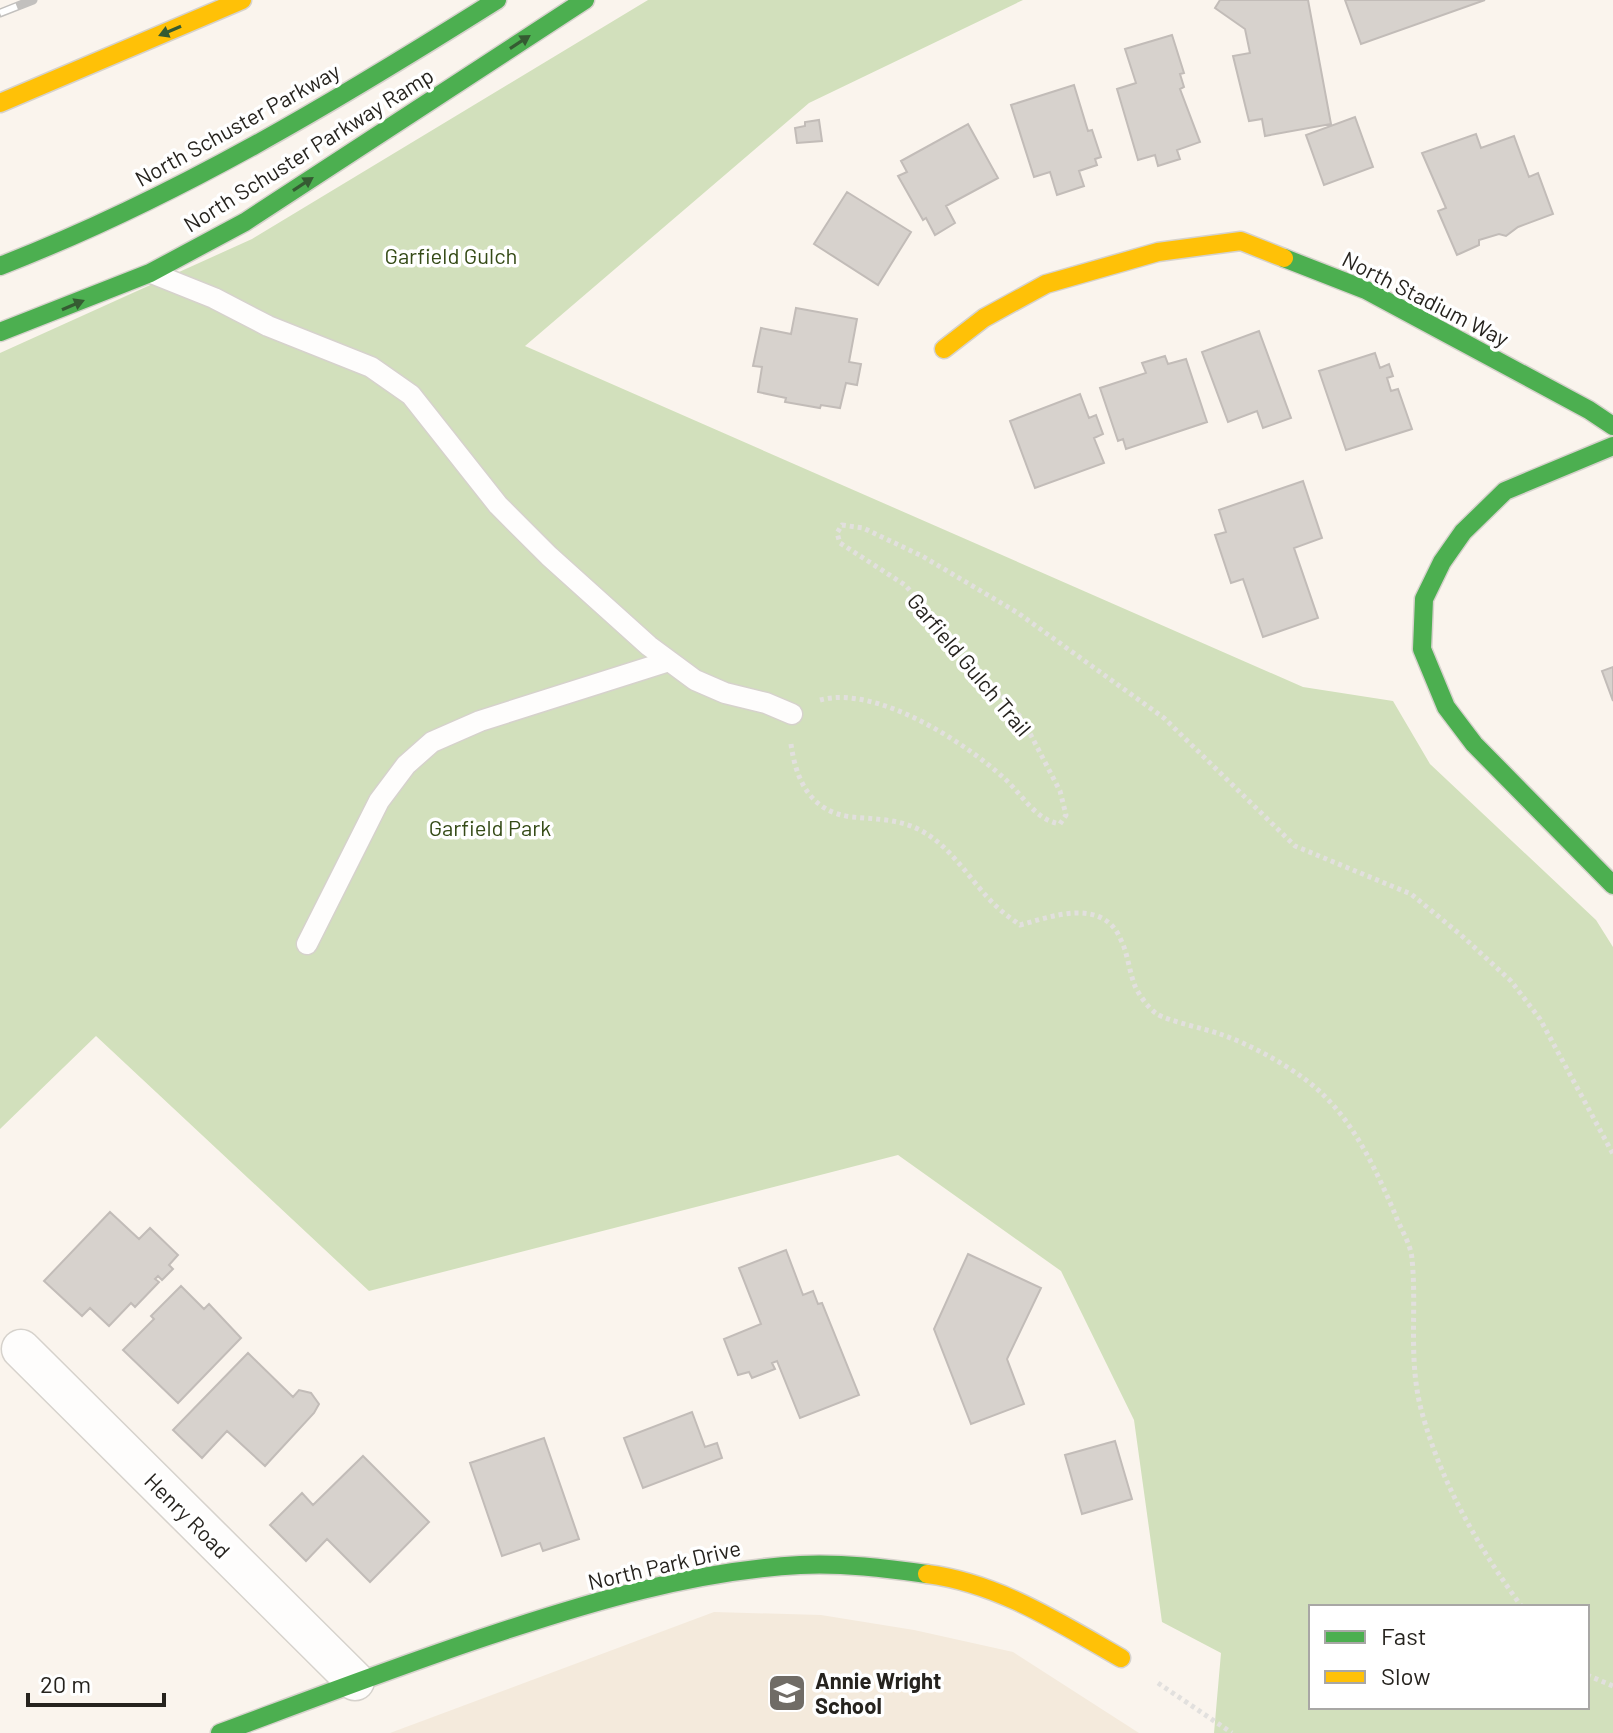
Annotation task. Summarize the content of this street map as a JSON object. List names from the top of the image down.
{
  "streets": {
    "main road": [
      "North Schuster Parkway",
      "North Schuster Parkway Ramp",
      "North Stadium Way",
      "North Park Drive"
    ],
    "street": ["Henry Road"],
    "path": ["Garfield Gulch Trail"]
  },
  "crossings": [
    ["Henry Road", "North Park Drive"]
  ],
  "one_way": ["North Schuster Parkway Ramp"],
  "parks": ["Garfield Gulch", "Garfield Park"],
  "places": {
    "school or university": ["Annie Wright School"]
  },
  "legend": ["Fast", "Slow"],
  "scale_bar": "20 m"
}
